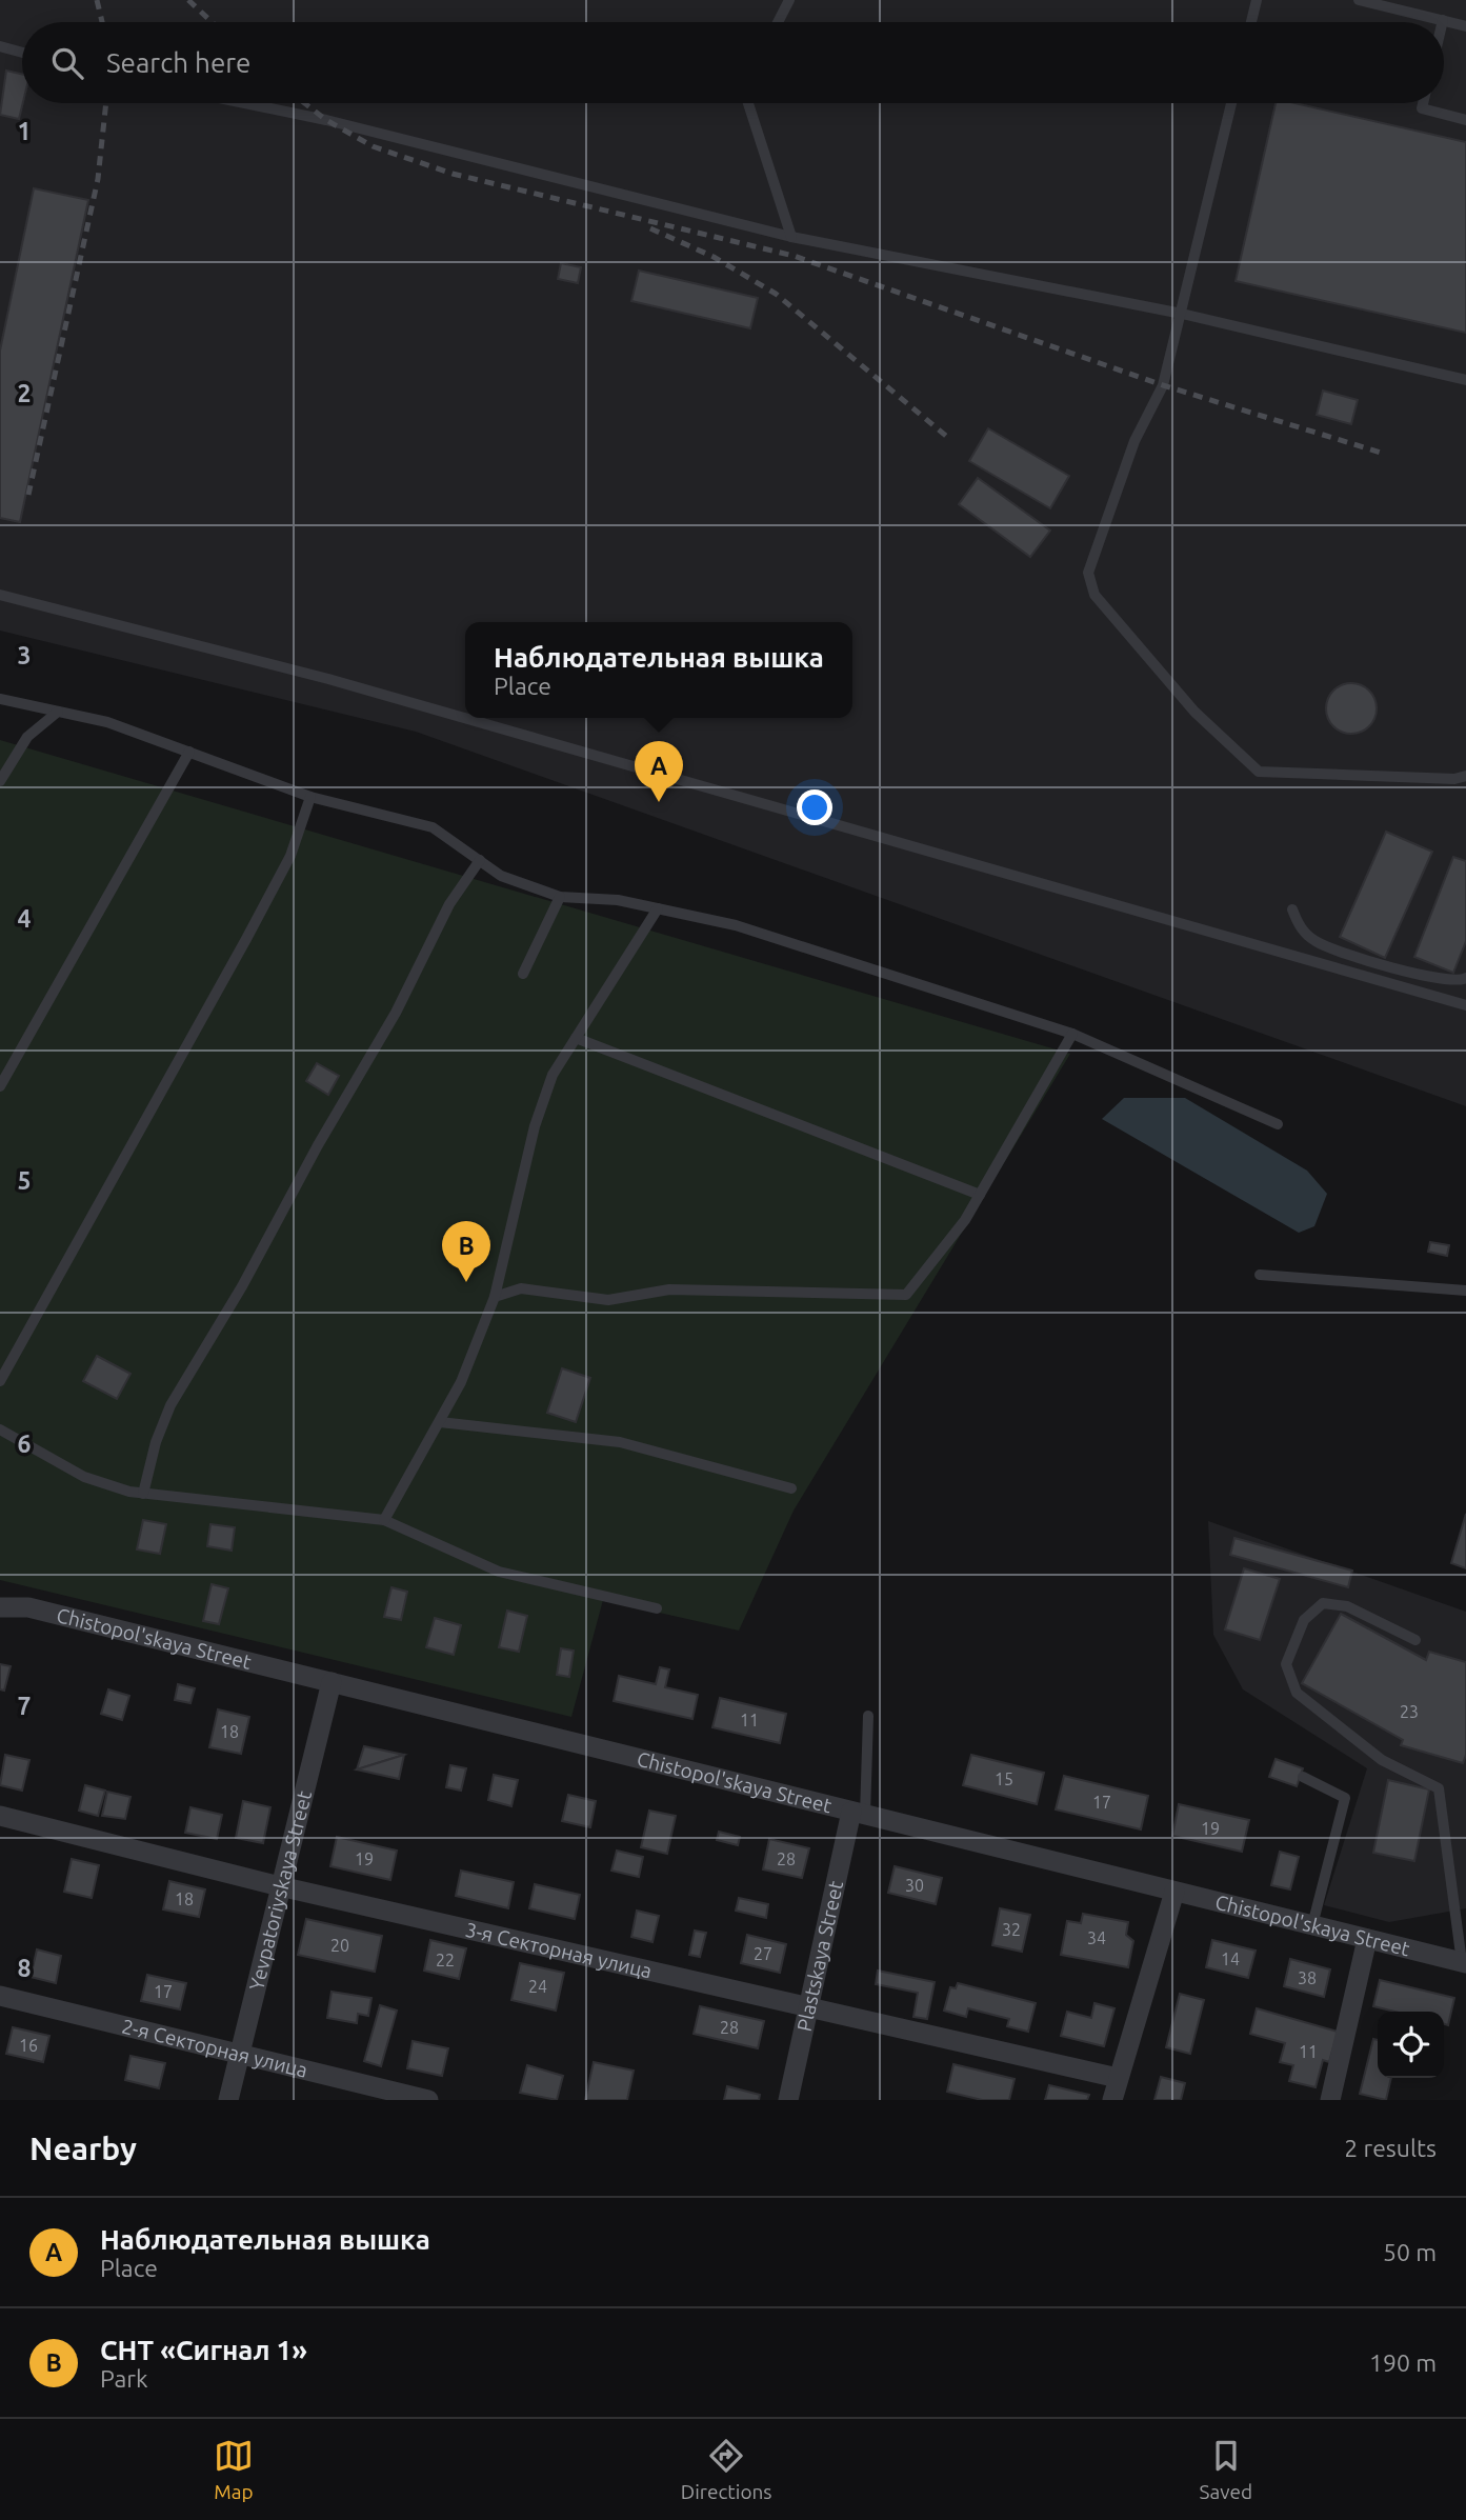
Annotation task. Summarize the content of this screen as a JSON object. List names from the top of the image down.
{
  "streets": {
    "street": [
      "Chistopol'skaya Street",
      "Yevpatoriyskaya Street",
      "3-я Секторная улица",
      "Plastskaya Street",
      "2-я Секторная улица"
    ]
  },
  "crossings": [
    ["Chistopol'skaya Street", "Yevpatoriyskaya Street"],
    ["Chistopol'skaya Street", "Plastskaya Street"],
    ["Yevpatoriyskaya Street", "3-я Секторная улица"],
    ["Yevpatoriyskaya Street", "2-я Секторная улица"],
    ["3-я Секторная улица", "Plastskaya Street"]
  ],
  "house_numbers": [
    "23",
    "11",
    "18",
    "15",
    "17",
    "19",
    "19",
    "28",
    "30",
    "18",
    "32",
    "34",
    "20",
    "27",
    "14",
    "22",
    "38",
    "24",
    "17",
    "28",
    "16",
    "11"
  ],
  "page": {
    "search": "Search here",
    "popup": ["Наблюдательная вышка", "Place"],
    "pins": ["A", "B"],
    "heading": ["Nearby", "2 results"],
    "list": [
      {
        "mark": "A",
        "name": "Наблюдательная вышка",
        "note": "Place",
        "value": "50 m"
      },
      {
        "mark": "B",
        "name": "СНТ «Сигнал 1»",
        "note": "Park",
        "value": "190 m"
      }
    ],
    "nav": ["Map", "Directions", "Saved"]
  },
  "grid": {
    "rows": [
      "1",
      "2",
      "3",
      "4",
      "5",
      "6",
      "7",
      "8"
    ]
  }
}
